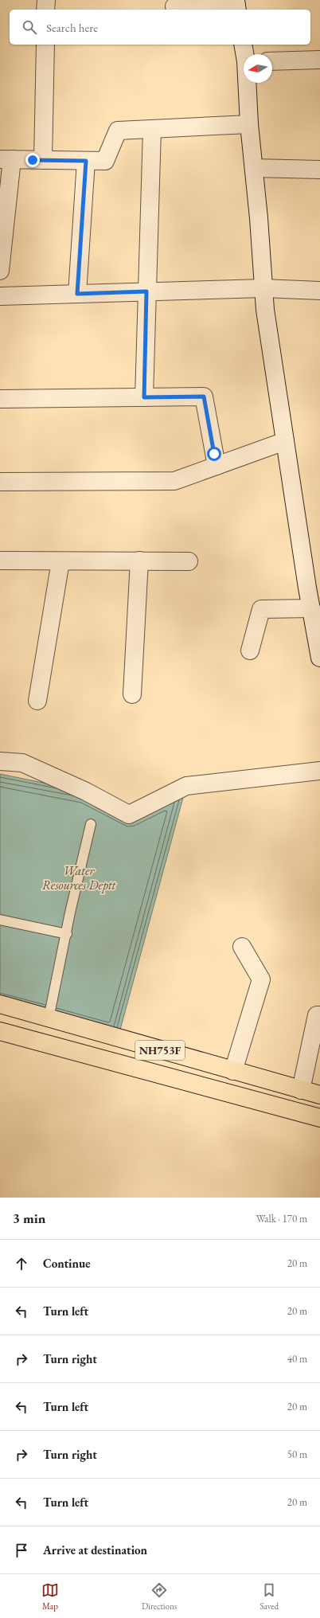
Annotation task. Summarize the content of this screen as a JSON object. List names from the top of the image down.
{
  "streets": {
    "highway": ["NH753F"]
  },
  "water": ["Water Resources Deptt"],
  "north": "left",
  "page": {
    "search": "Search here",
    "heading": ["3 min", "Walk · 170 m"],
    "list": [
      ["Continue", "20 m"],
      ["Turn left", "20 m"],
      ["Turn right", "40 m"],
      ["Turn left", "20 m"],
      ["Turn right", "50 m"],
      ["Turn left", "20 m"],
      "Arrive at destination"
    ],
    "nav": ["Map", "Directions", "Saved"]
  }
}
